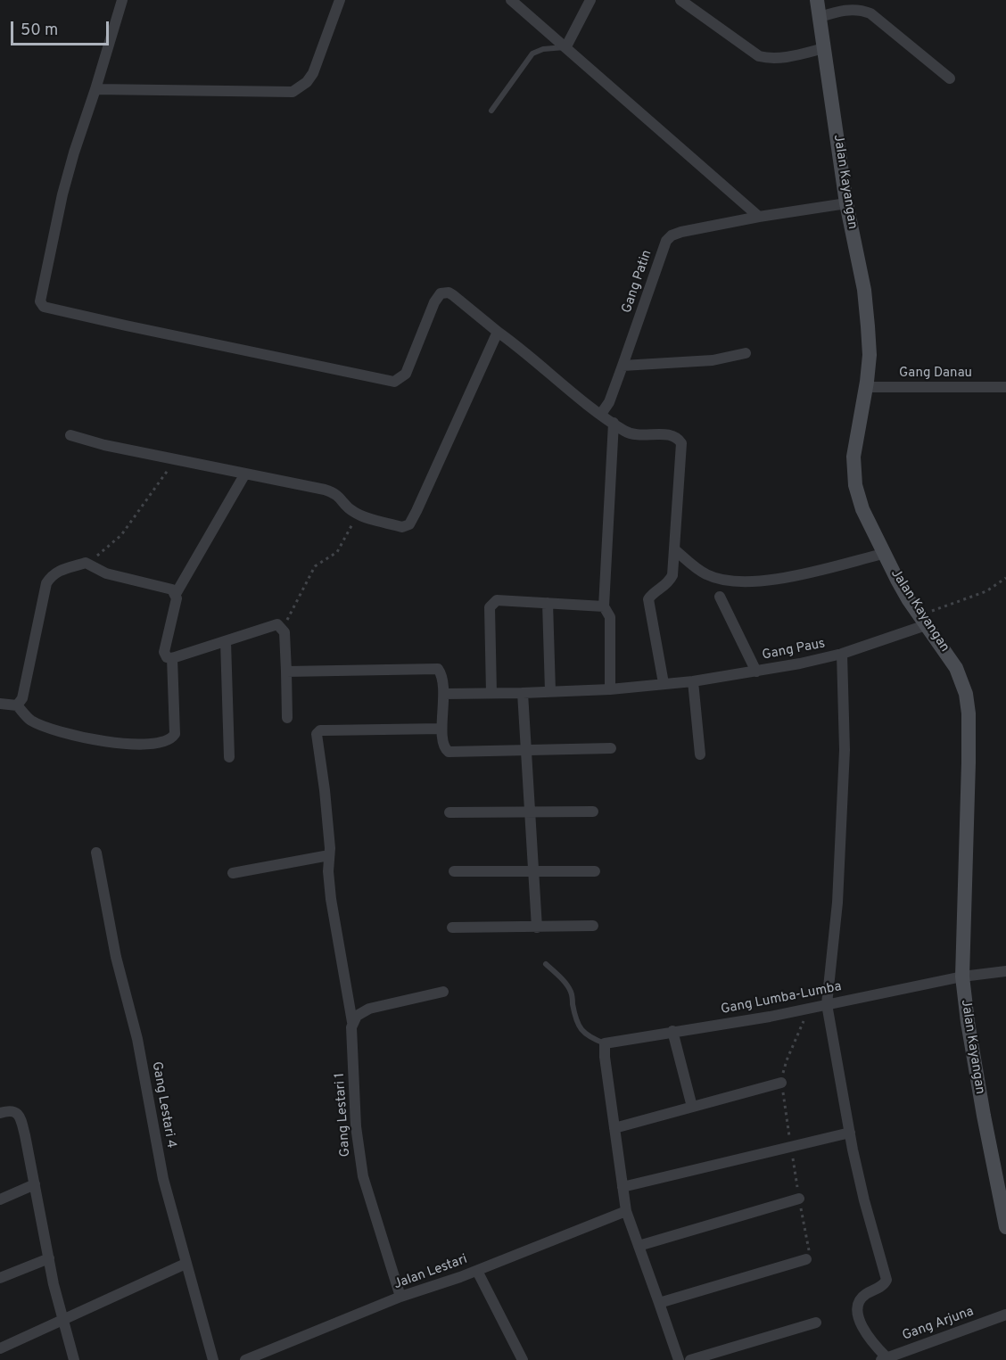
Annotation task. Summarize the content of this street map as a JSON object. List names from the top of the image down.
{
  "streets": {
    "street": [
      "Jalan Kayangan",
      "Gang Patin",
      "Gang Danau",
      "Gang Paus",
      "Gang Lumba-Lumba",
      "Gang Lestari 4",
      "Gang Lestari 1",
      "Jalan Lestari",
      "Gang Arjuna"
    ]
  },
  "crossings": [
    ["Jalan Kayangan", "Gang Patin"],
    ["Jalan Kayangan", "Gang Danau"],
    ["Jalan Kayangan", "Gang Paus"],
    ["Jalan Kayangan", "Gang Lumba-Lumba"],
    ["Gang Lestari 1", "Jalan Lestari"]
  ],
  "scale_bar": "50 m"
}
